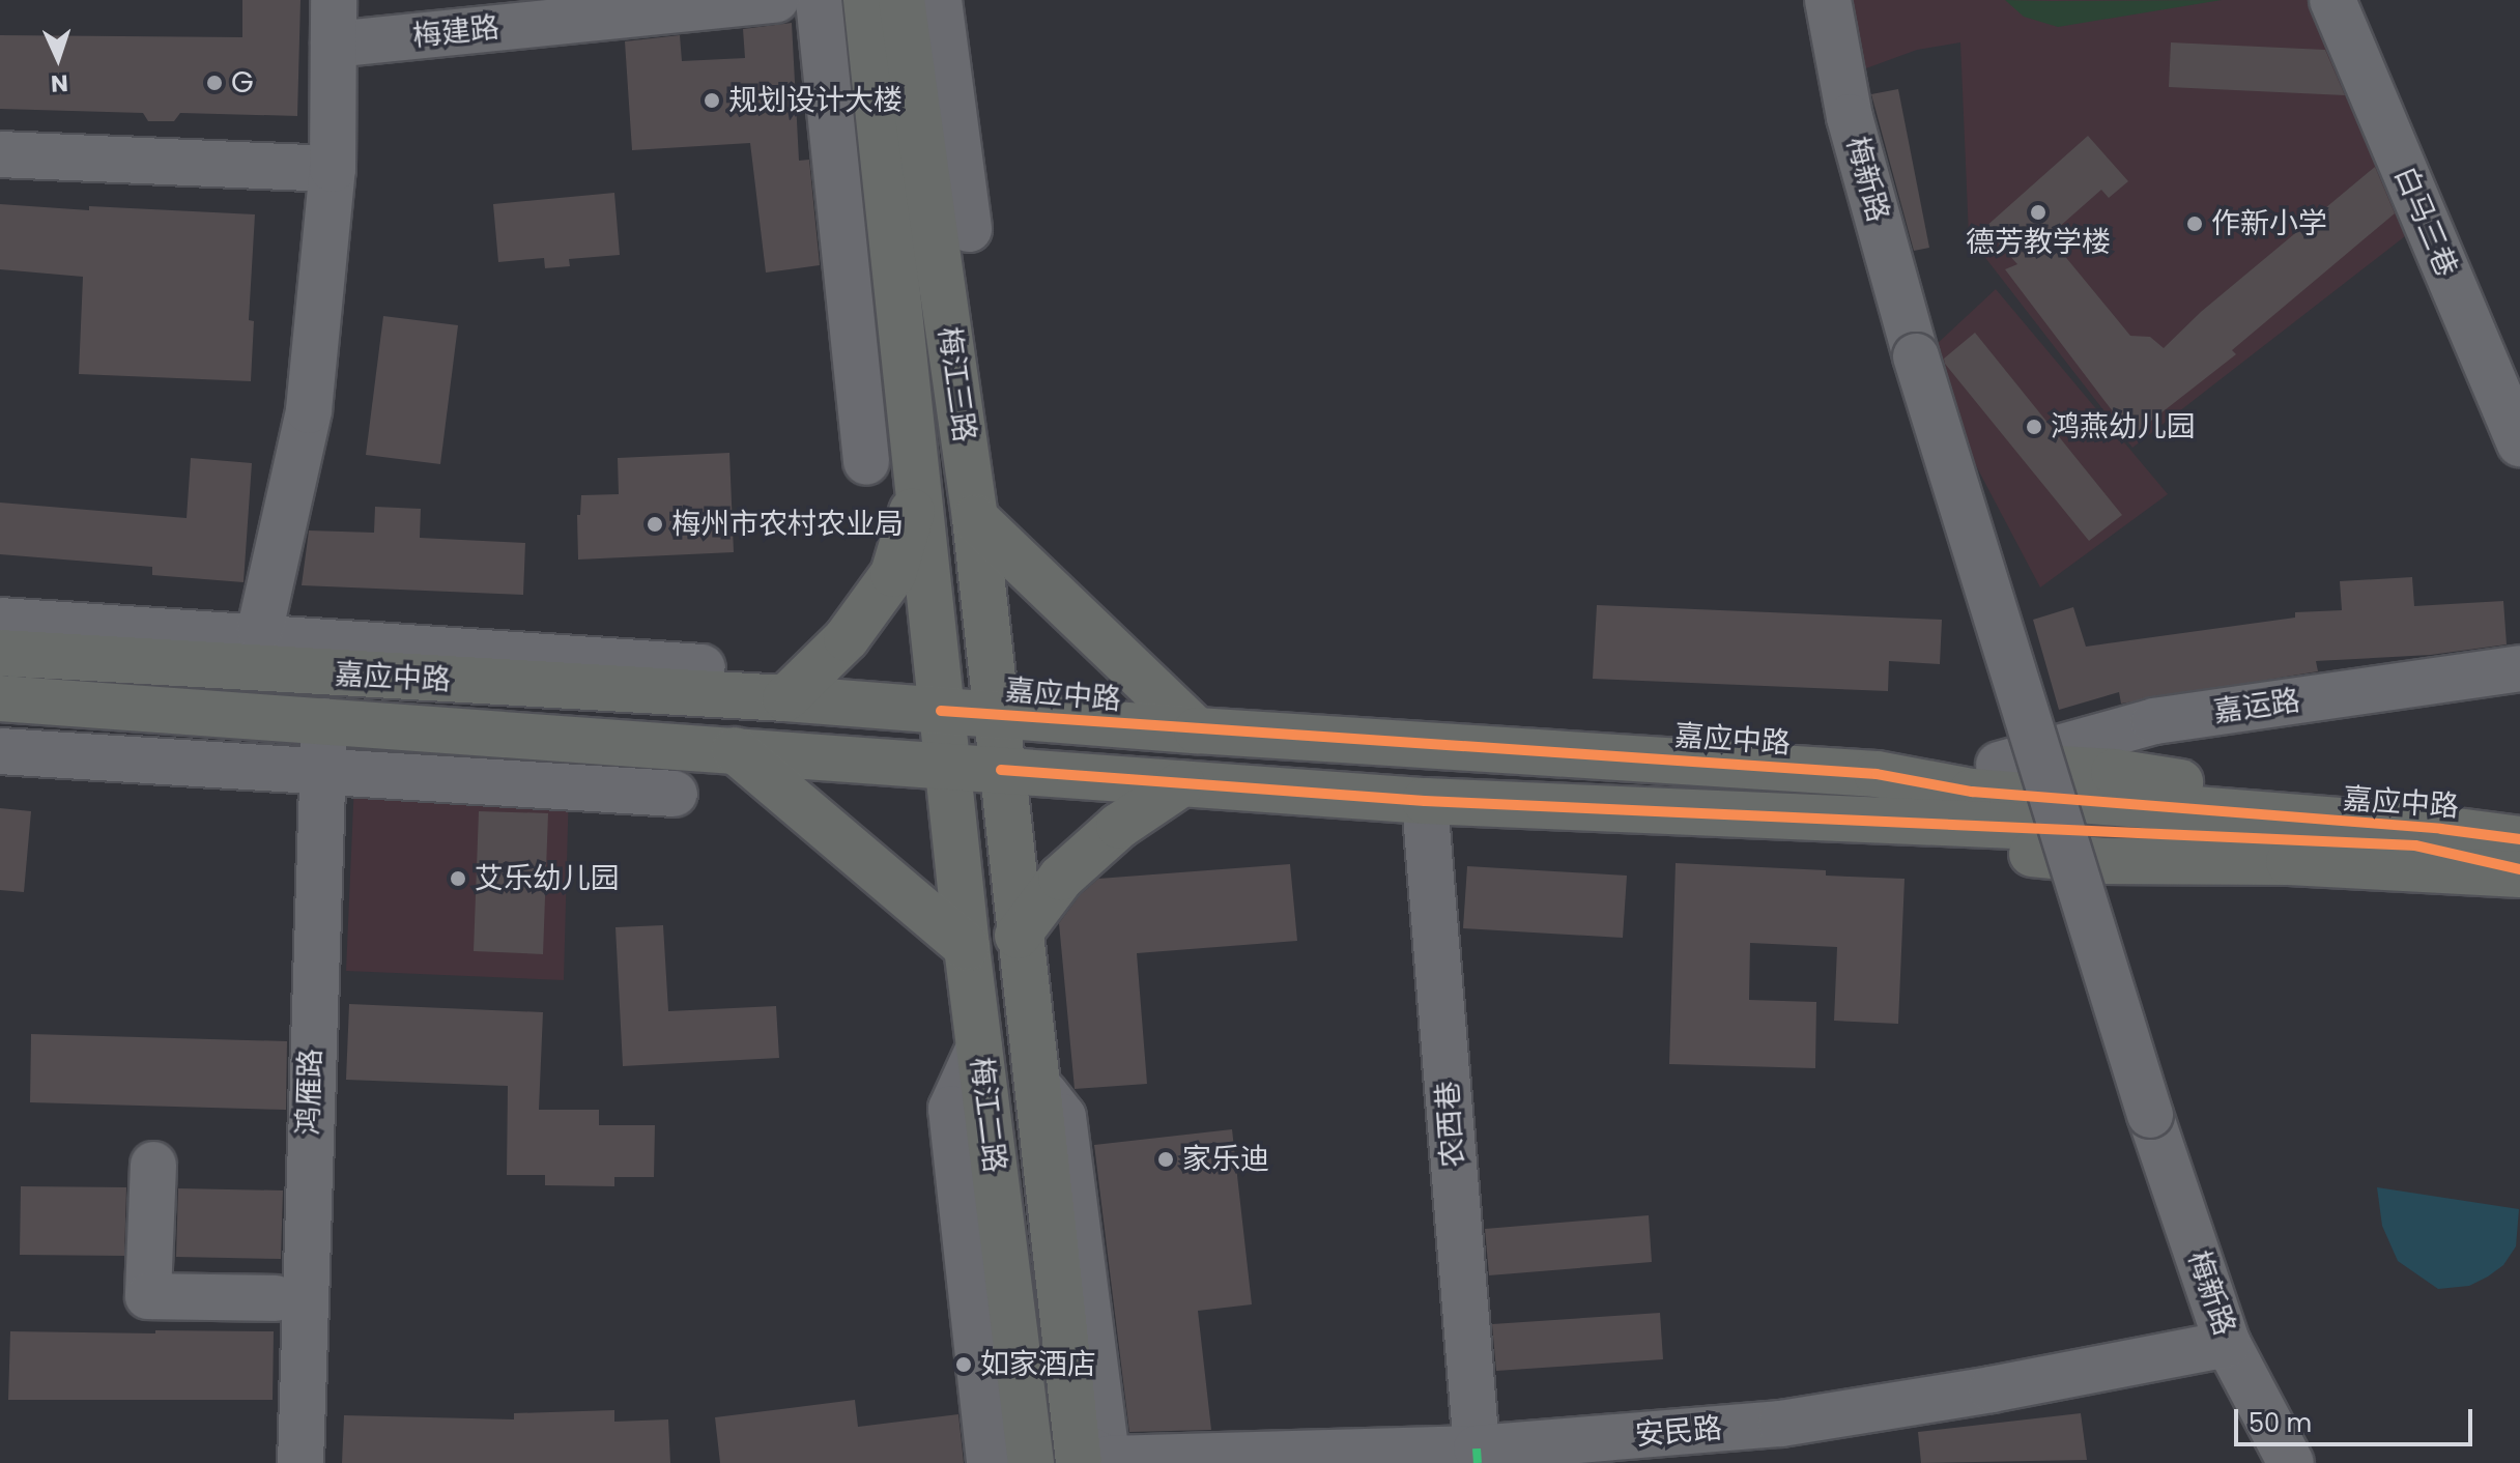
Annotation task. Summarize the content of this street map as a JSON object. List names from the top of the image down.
{
  "streets": {
    "main road": ["梅江三路", "嘉应中路", "梅江二路"],
    "street": [
      "梅建路",
      "梅新路",
      "白马三巷",
      "嘉运路",
      "鸿雁路",
      "农西巷",
      "安民路"
    ]
  },
  "crossings": [
    ["梅新路", "安民路"],
    ["梅江三路", "嘉应中路"],
    ["梅江三路", "梅江二路"],
    ["嘉应中路", "鸿雁路"],
    ["嘉应中路", "梅江二路"],
    ["嘉应中路", "农西巷"],
    ["梅江二路", "安民路"],
    ["农西巷", "安民路"]
  ],
  "places": [
    "G",
    "规划设计大楼",
    "德芳教学楼",
    "作新小学",
    "鸿燕幼儿园",
    "梅州市农村农业局",
    "艾乐幼儿园",
    "家乐迪",
    "如家酒店"
  ],
  "scale_bar": "50 m",
  "north": "bottom"
}
